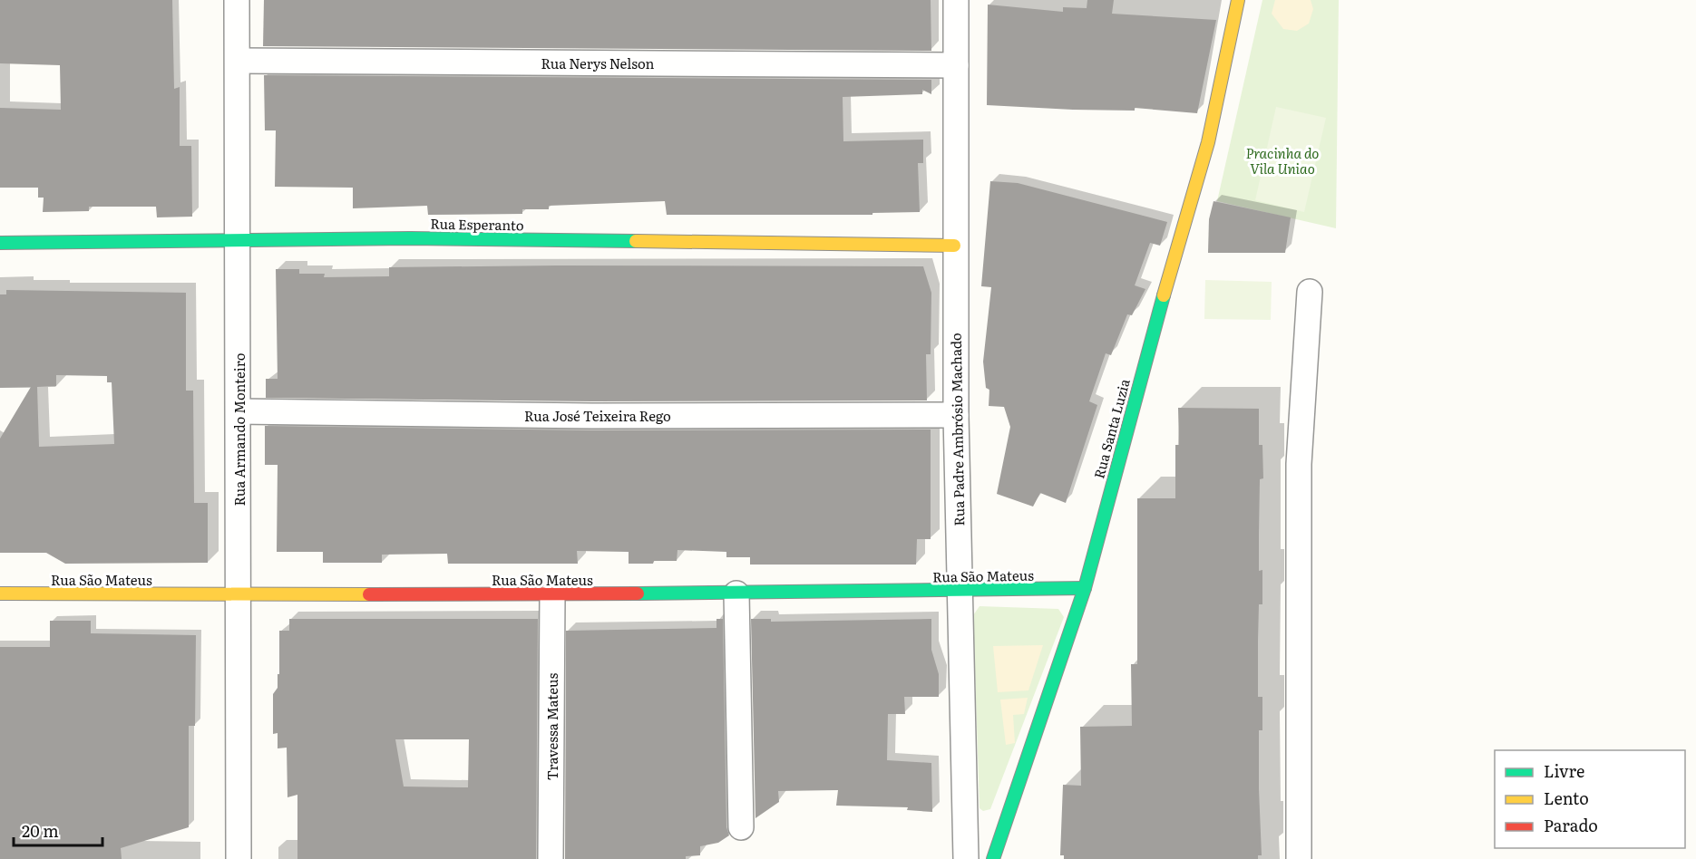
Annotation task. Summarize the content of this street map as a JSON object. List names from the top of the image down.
{
  "streets": {
    "street": [
      "Rua Nerys Nelson",
      "Rua Esperanto",
      "Rua José Teixeira Rego",
      "Rua Santa Luzia",
      "Rua Armando Monteiro",
      "Rua Padre Ambrósio Machado",
      "Rua São Mateus",
      "Travessa Mateus"
    ]
  },
  "crossings": [
    ["Rua Nerys Nelson", "Rua Armando Monteiro"],
    ["Rua Nerys Nelson", "Rua Padre Ambrósio Machado"],
    ["Rua Esperanto", "Rua Armando Monteiro"],
    ["Rua Esperanto", "Rua Padre Ambrósio Machado"],
    ["Rua José Teixeira Rego", "Rua Armando Monteiro"],
    ["Rua José Teixeira Rego", "Rua Padre Ambrósio Machado"],
    ["Rua Santa Luzia", "Rua São Mateus"],
    ["Rua Armando Monteiro", "Rua São Mateus"],
    ["Rua Padre Ambrósio Machado", "Rua São Mateus"],
    ["Rua São Mateus", "Travessa Mateus"]
  ],
  "parks": ["Pracinha do Vila Uniao"],
  "legend": ["Livre", "Lento", "Parado"],
  "scale_bar": "20 m"
}
